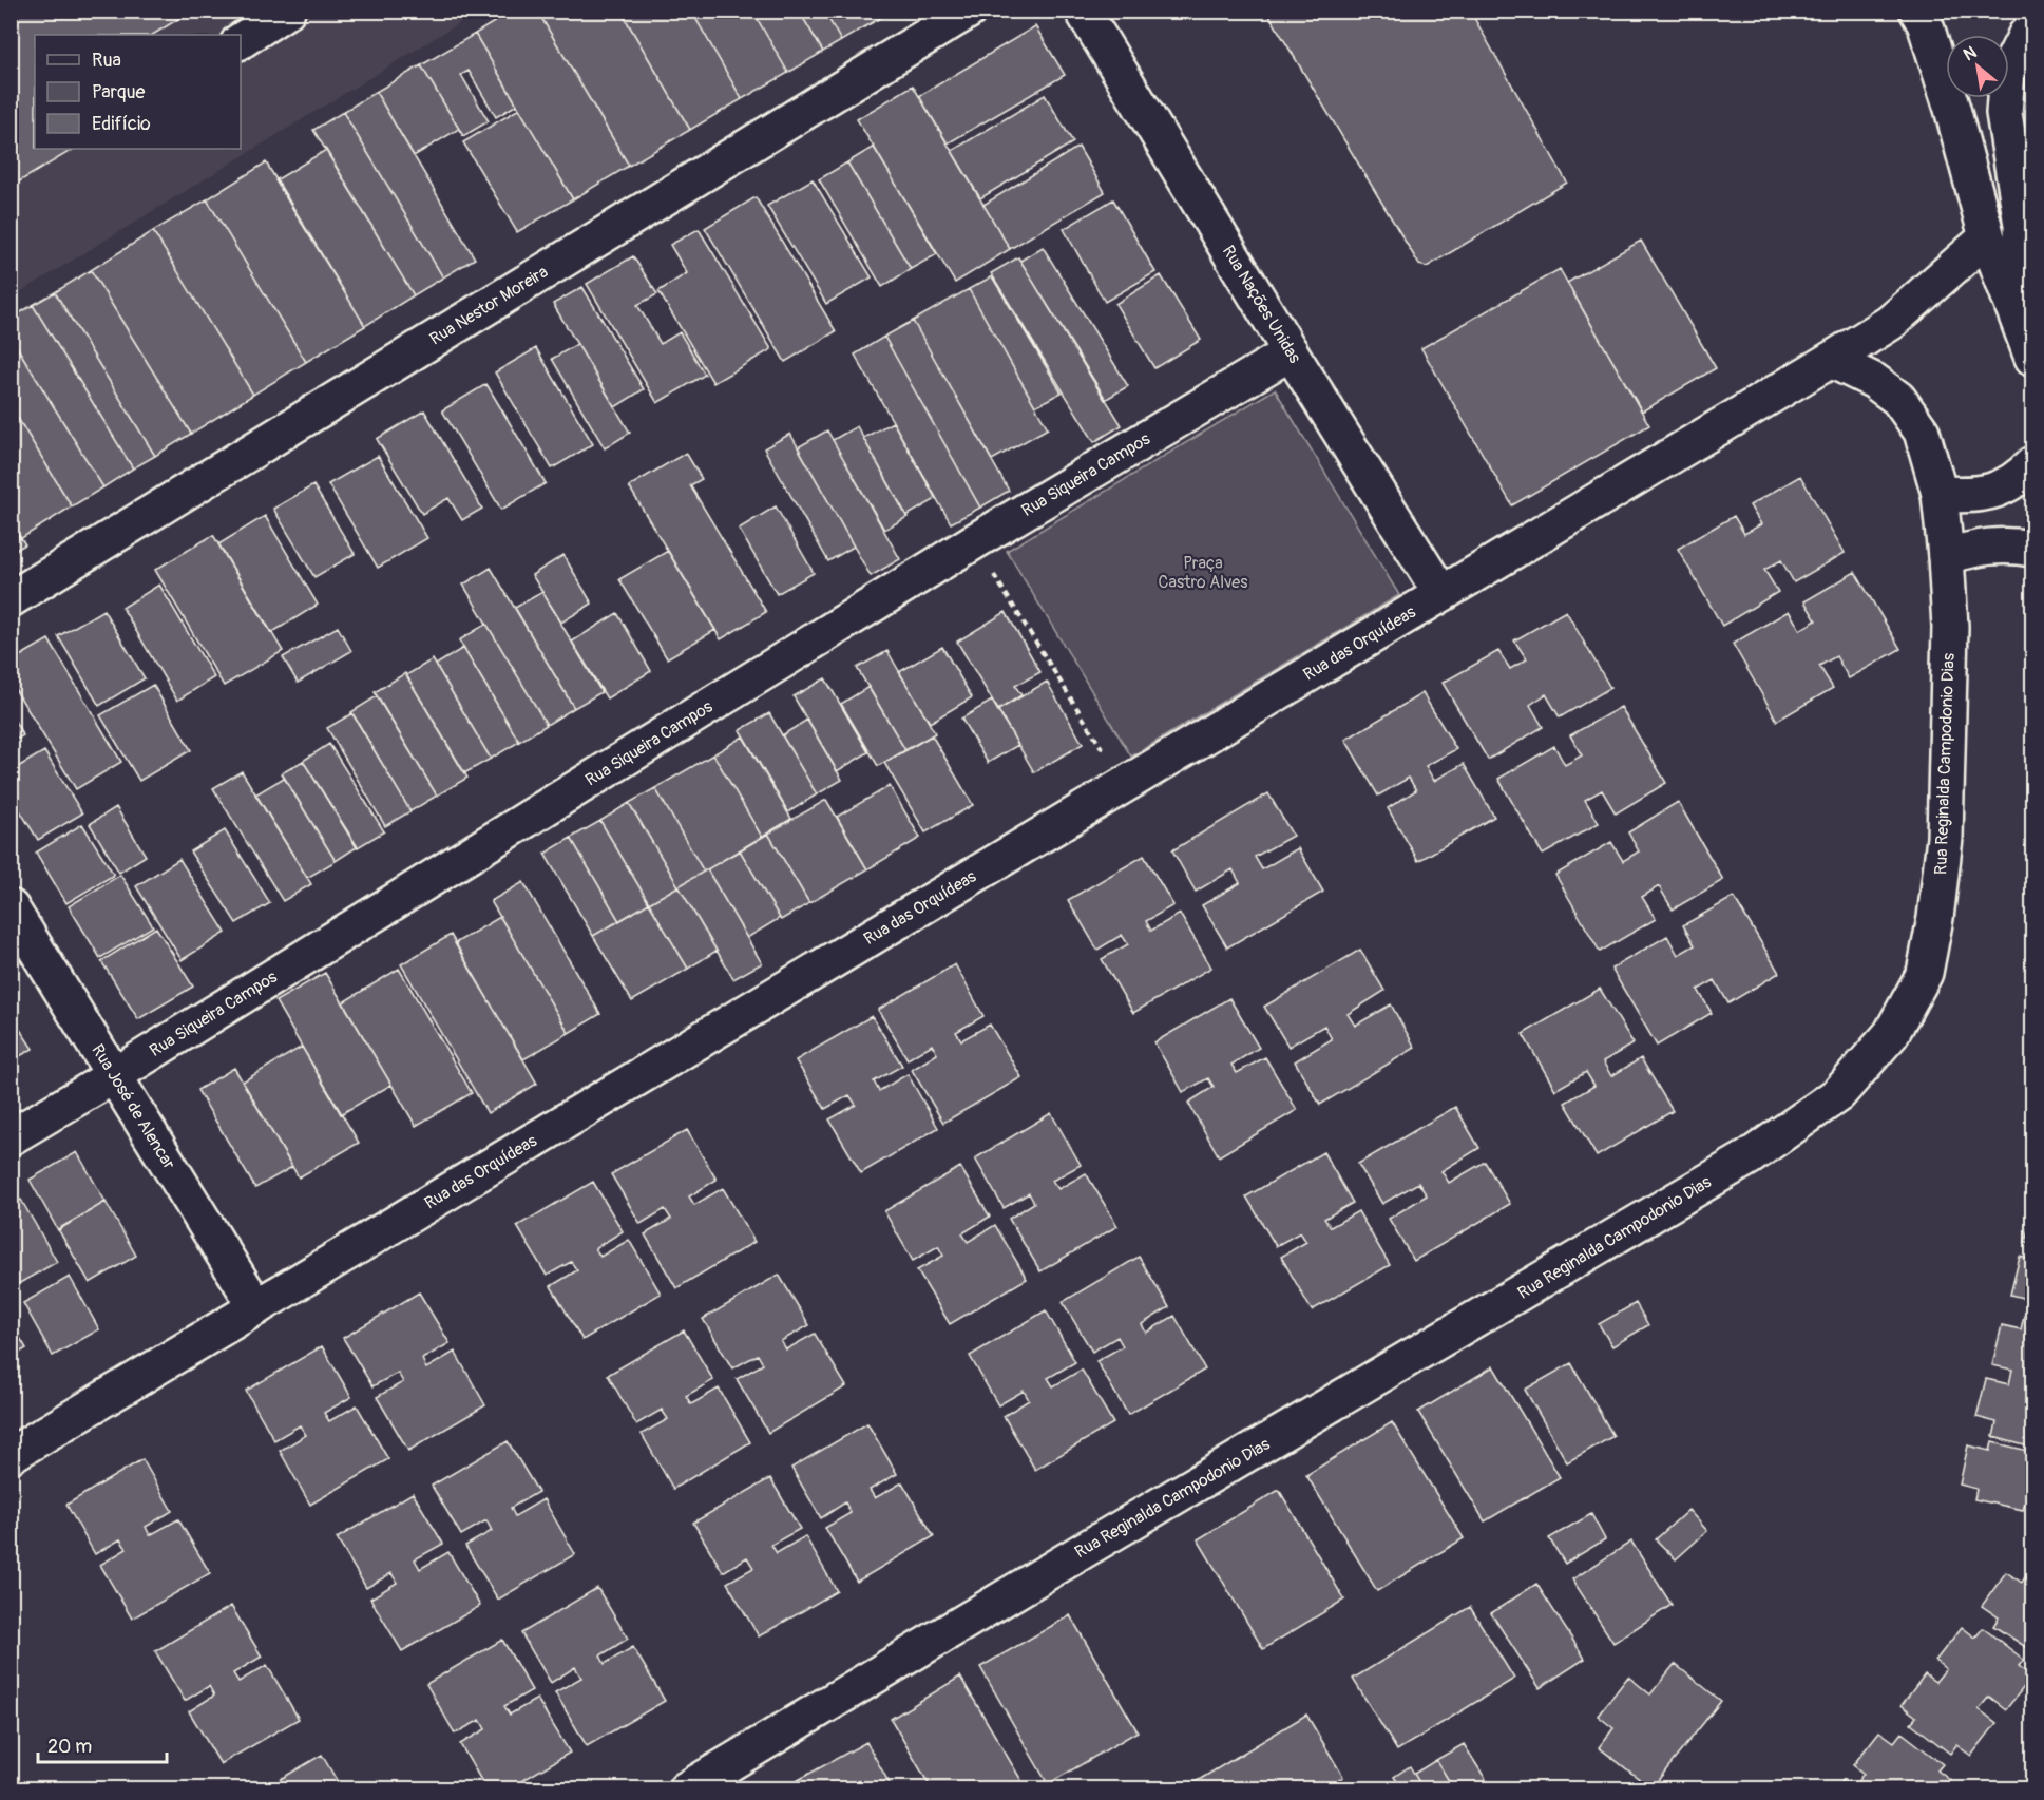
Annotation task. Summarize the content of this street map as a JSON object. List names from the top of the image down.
{
  "streets": {
    "main road": [
      "Rua Nações Unidas",
      "Rua Nestor Moreira",
      "Rua Siqueira Campos",
      "Rua das Orquídeas",
      "Rua Reginalda Campodonio Dias",
      "Rua José de Alencar"
    ]
  },
  "crossings": [
    ["Rua Nações Unidas", "Rua Siqueira Campos"],
    ["Rua Nações Unidas", "Rua das Orquídeas"],
    ["Rua Siqueira Campos", "Rua José de Alencar"],
    ["Rua das Orquídeas", "Rua Reginalda Campodonio Dias"],
    ["Rua das Orquídeas", "Rua José de Alencar"]
  ],
  "parks": ["Praça Castro Alves"],
  "legend": ["Rua", "Parque", "Edifício"],
  "scale_bar": "20 m",
  "north": "top left"
}
